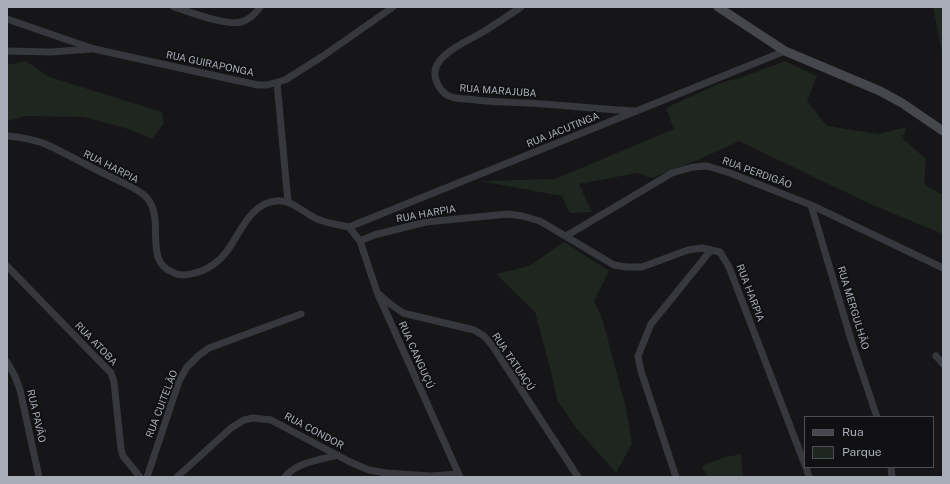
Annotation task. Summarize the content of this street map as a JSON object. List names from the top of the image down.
{
  "streets": {
    "street": [
      "RUA GUIRAPONGA",
      "RUA MARAJUBA",
      "RUA JACUTINGA",
      "RUA HARPIA",
      "RUA PERDIGÃO",
      "RUA MERGULHÃO",
      "RUA ATOBA",
      "RUA CANGUÇÚ",
      "RUA TATUAÇÚ",
      "RUA CUITELÃO",
      "RUA PAVÃO",
      "RUA CONDOR"
    ]
  },
  "crossings": [
    ["RUA MARAJUBA", "RUA JACUTINGA"],
    ["RUA HARPIA", "RUA PERDIGÃO"],
    ["RUA HARPIA", "RUA CANGUÇÚ"],
    ["RUA PERDIGÃO", "RUA MERGULHÃO"],
    ["RUA CANGUÇÚ", "RUA TATUAÇÚ"],
    ["RUA CANGUÇÚ", "RUA CONDOR"]
  ],
  "legend": ["Rua", "Parque"]
}
